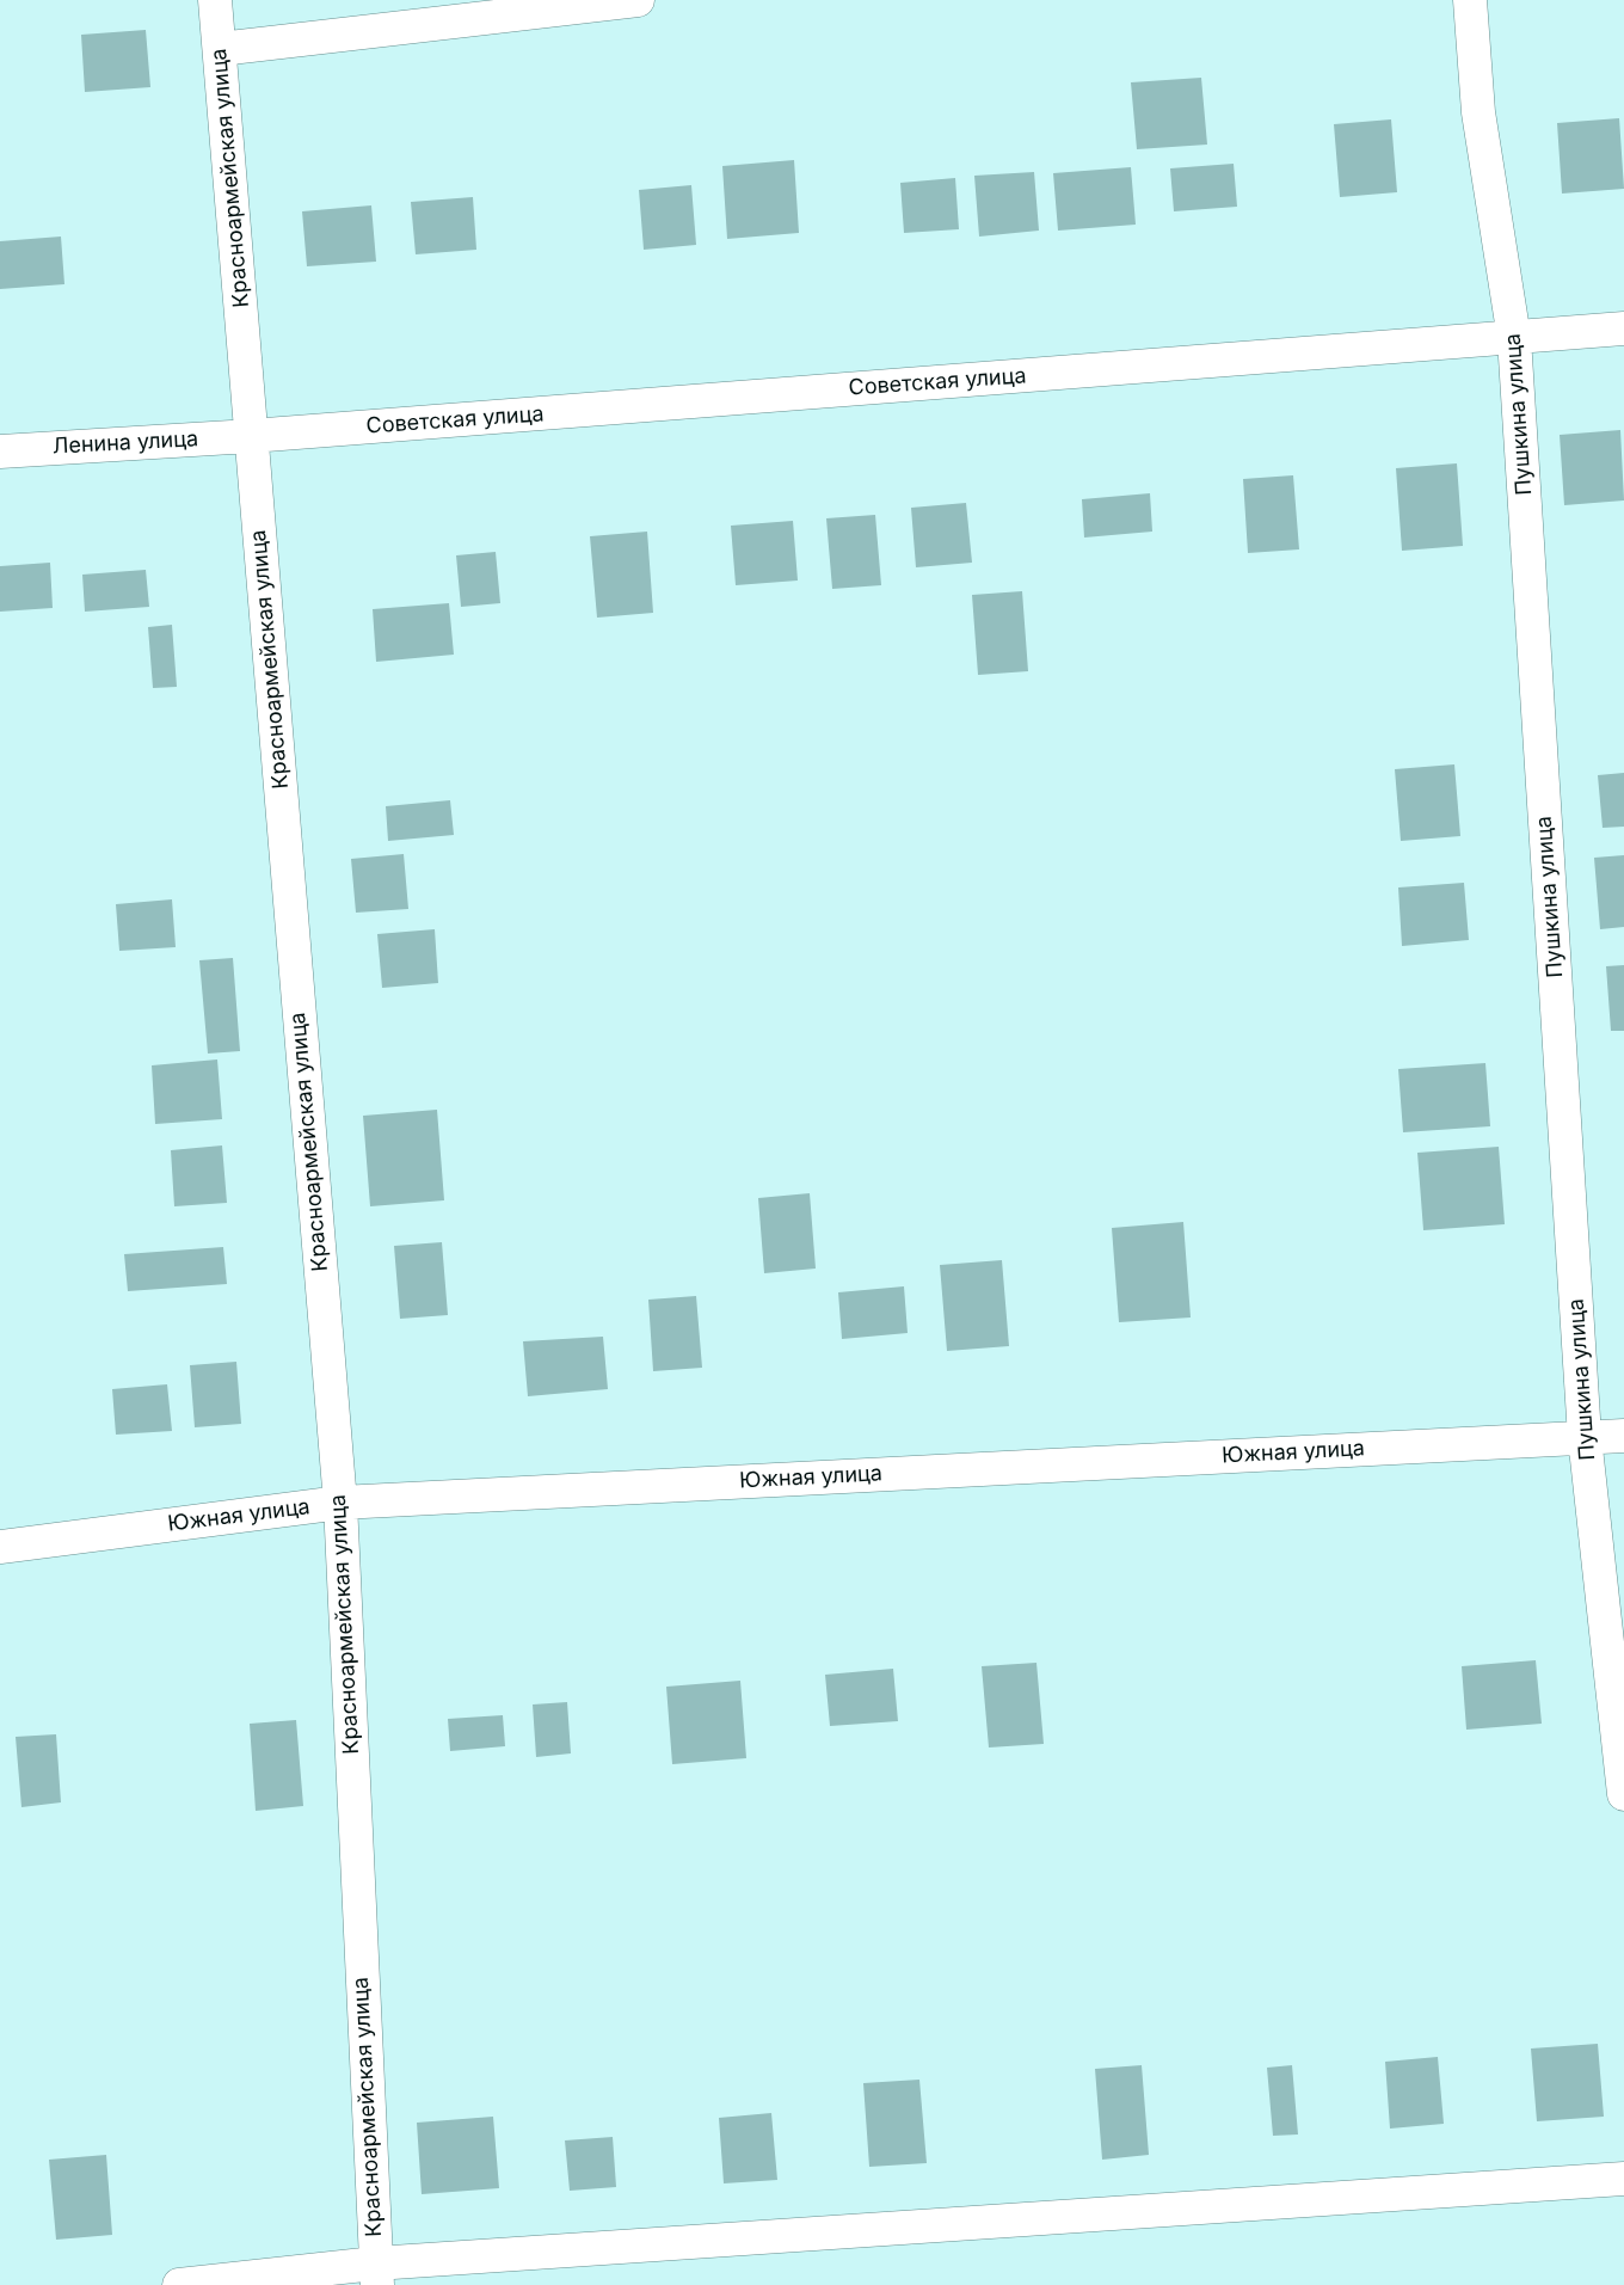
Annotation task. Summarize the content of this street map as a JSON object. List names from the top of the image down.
{
  "streets": {
    "street": [
      "Красноармейская улица",
      "Советская улица",
      "Пушкина улица",
      "Ленина улица",
      "Южная улица"
    ]
  },
  "crossings": [
    ["Красноармейская улица", "Советская улица"],
    ["Красноармейская улица", "Ленина улица"],
    ["Красноармейская улица", "Южная улица"],
    ["Советская улица", "Пушкина улица"],
    ["Советская улица", "Ленина улица"],
    ["Пушкина улица", "Южная улица"]
  ]
}
